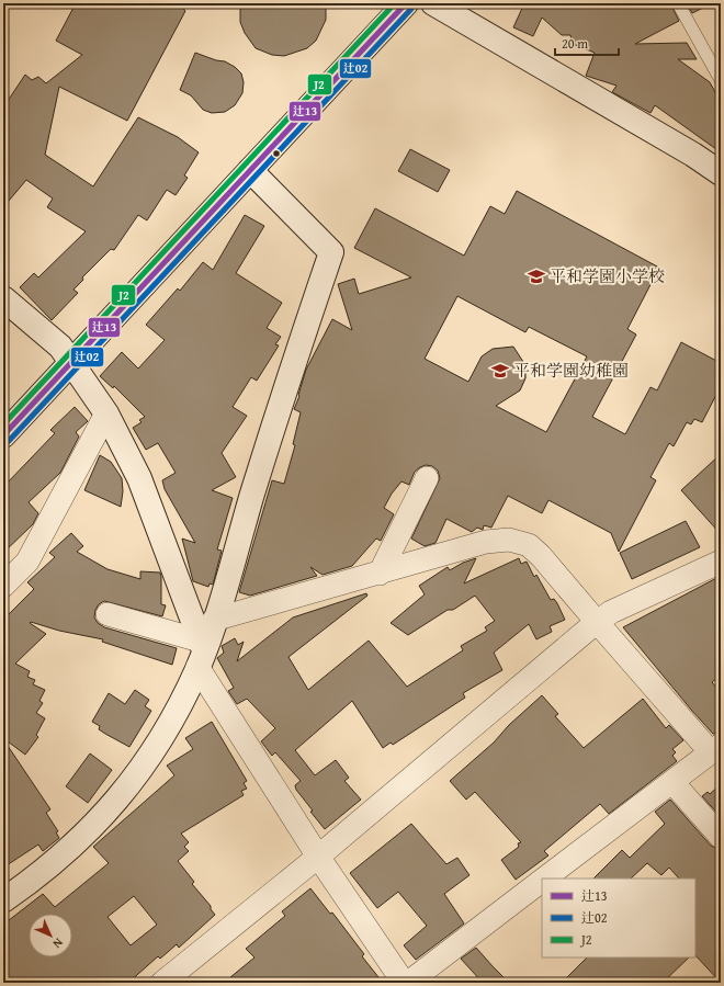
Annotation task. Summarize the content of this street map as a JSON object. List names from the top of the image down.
{
  "places": {
    "school or university": ["平和学園小学校", "平和学園幼稚園"]
  },
  "lines": ["transit line 辻13", "transit line J2", "transit line 辻02"],
  "legend": ["辻13", "辻02", "J2"],
  "scale_bar": "20 m",
  "north": "bottom right"
}
